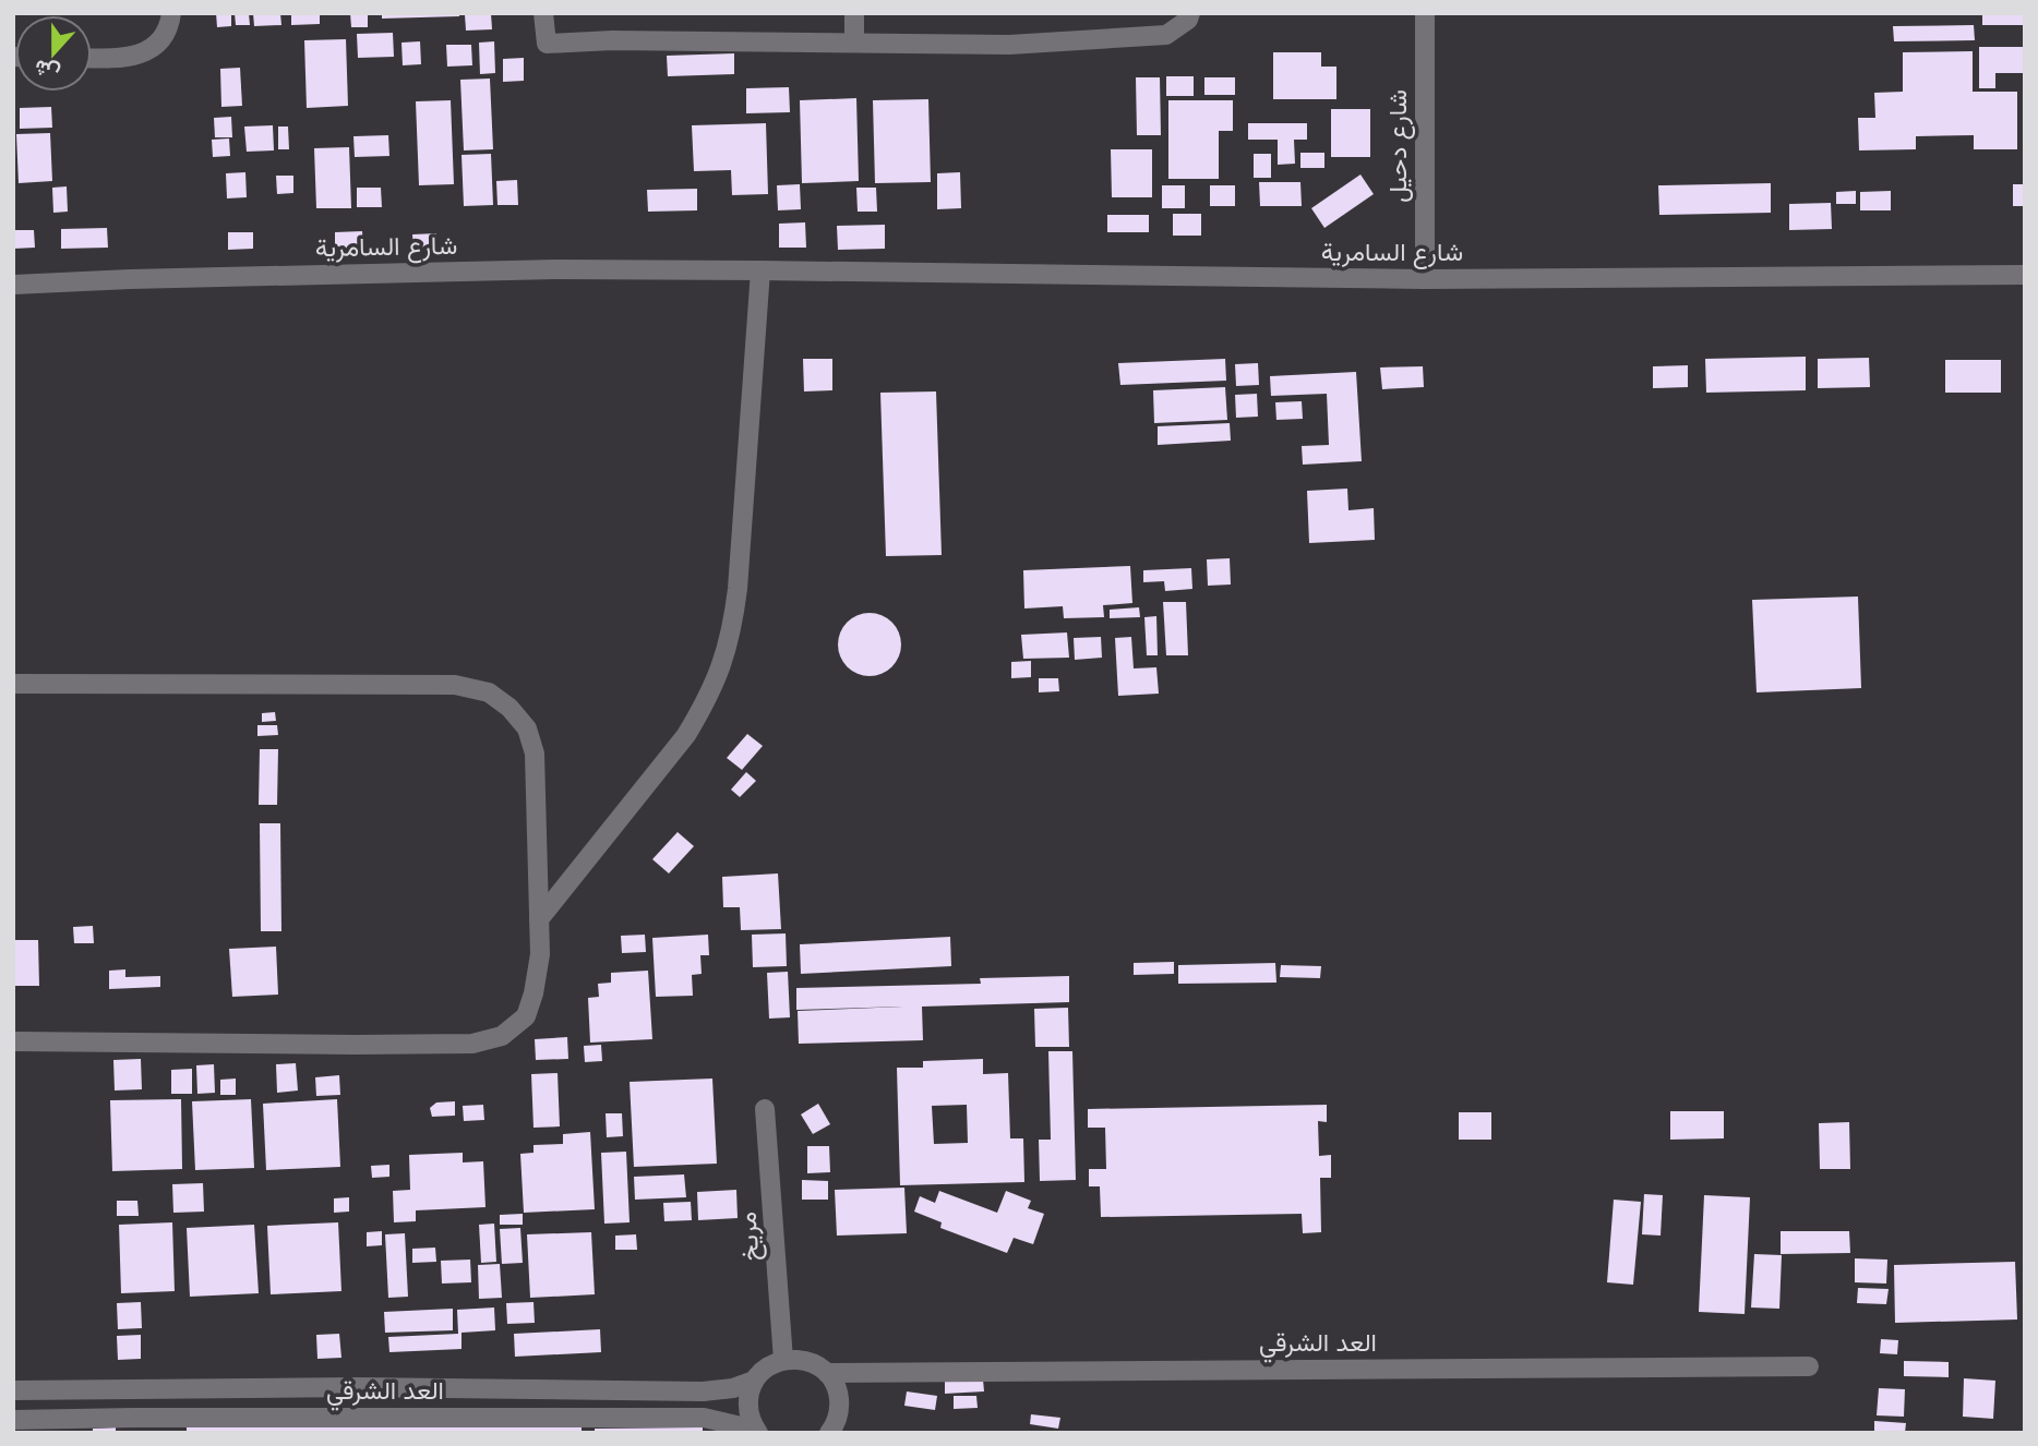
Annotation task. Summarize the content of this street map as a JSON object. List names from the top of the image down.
{
  "streets": {
    "street": [
      "شارع دحيل",
      "شارع السامرية",
      "مريخ",
      "العد الشرقي"
    ]
  },
  "crossings": [
    ["شارع دحيل", "شارع السامرية"]
  ],
  "north": "bottom"
}
